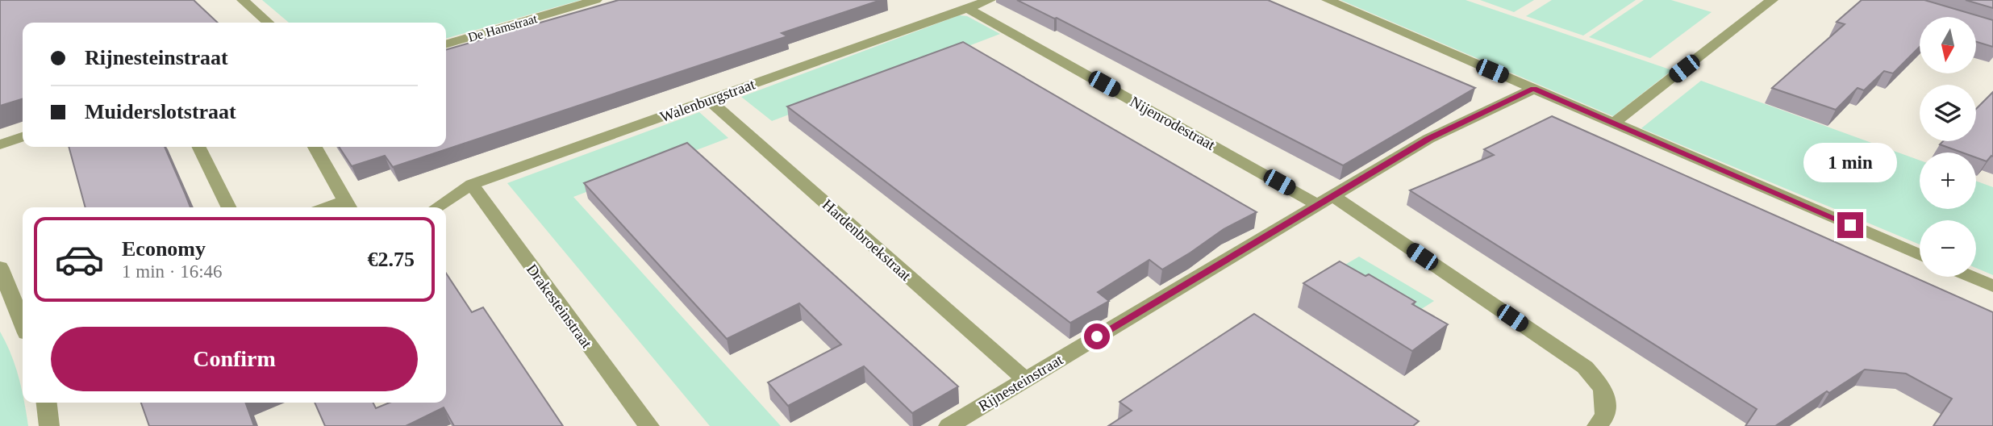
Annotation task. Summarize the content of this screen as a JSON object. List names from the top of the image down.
{
  "streets": {
    "street": [
      "De Hamstraat",
      "Walenburgstraat",
      "Nijenrodestraat",
      "Hardenbroekstraat",
      "Drakesteinstraat",
      "Rijnesteinstraat"
    ]
  },
  "crossings": [
    ["Walenburgstraat", "Nijenrodestraat"],
    ["Walenburgstraat", "Hardenbroekstraat"],
    ["Walenburgstraat", "Drakesteinstraat"],
    ["Nijenrodestraat", "Rijnesteinstraat"],
    ["Hardenbroekstraat", "Rijnesteinstraat"]
  ],
  "north": "bottom",
  "page": {
    "map_buttons": ["+", "−"],
    "banner": ["Rijnesteinstraat", "Muiderslotstraat"],
    "bubble": "1 min",
    "list": [
      {
        "name": "Economy",
        "note": "1 min · 16:46",
        "value": "€2.75"
      }
    ],
    "buttons": "Confirm"
  }
}
